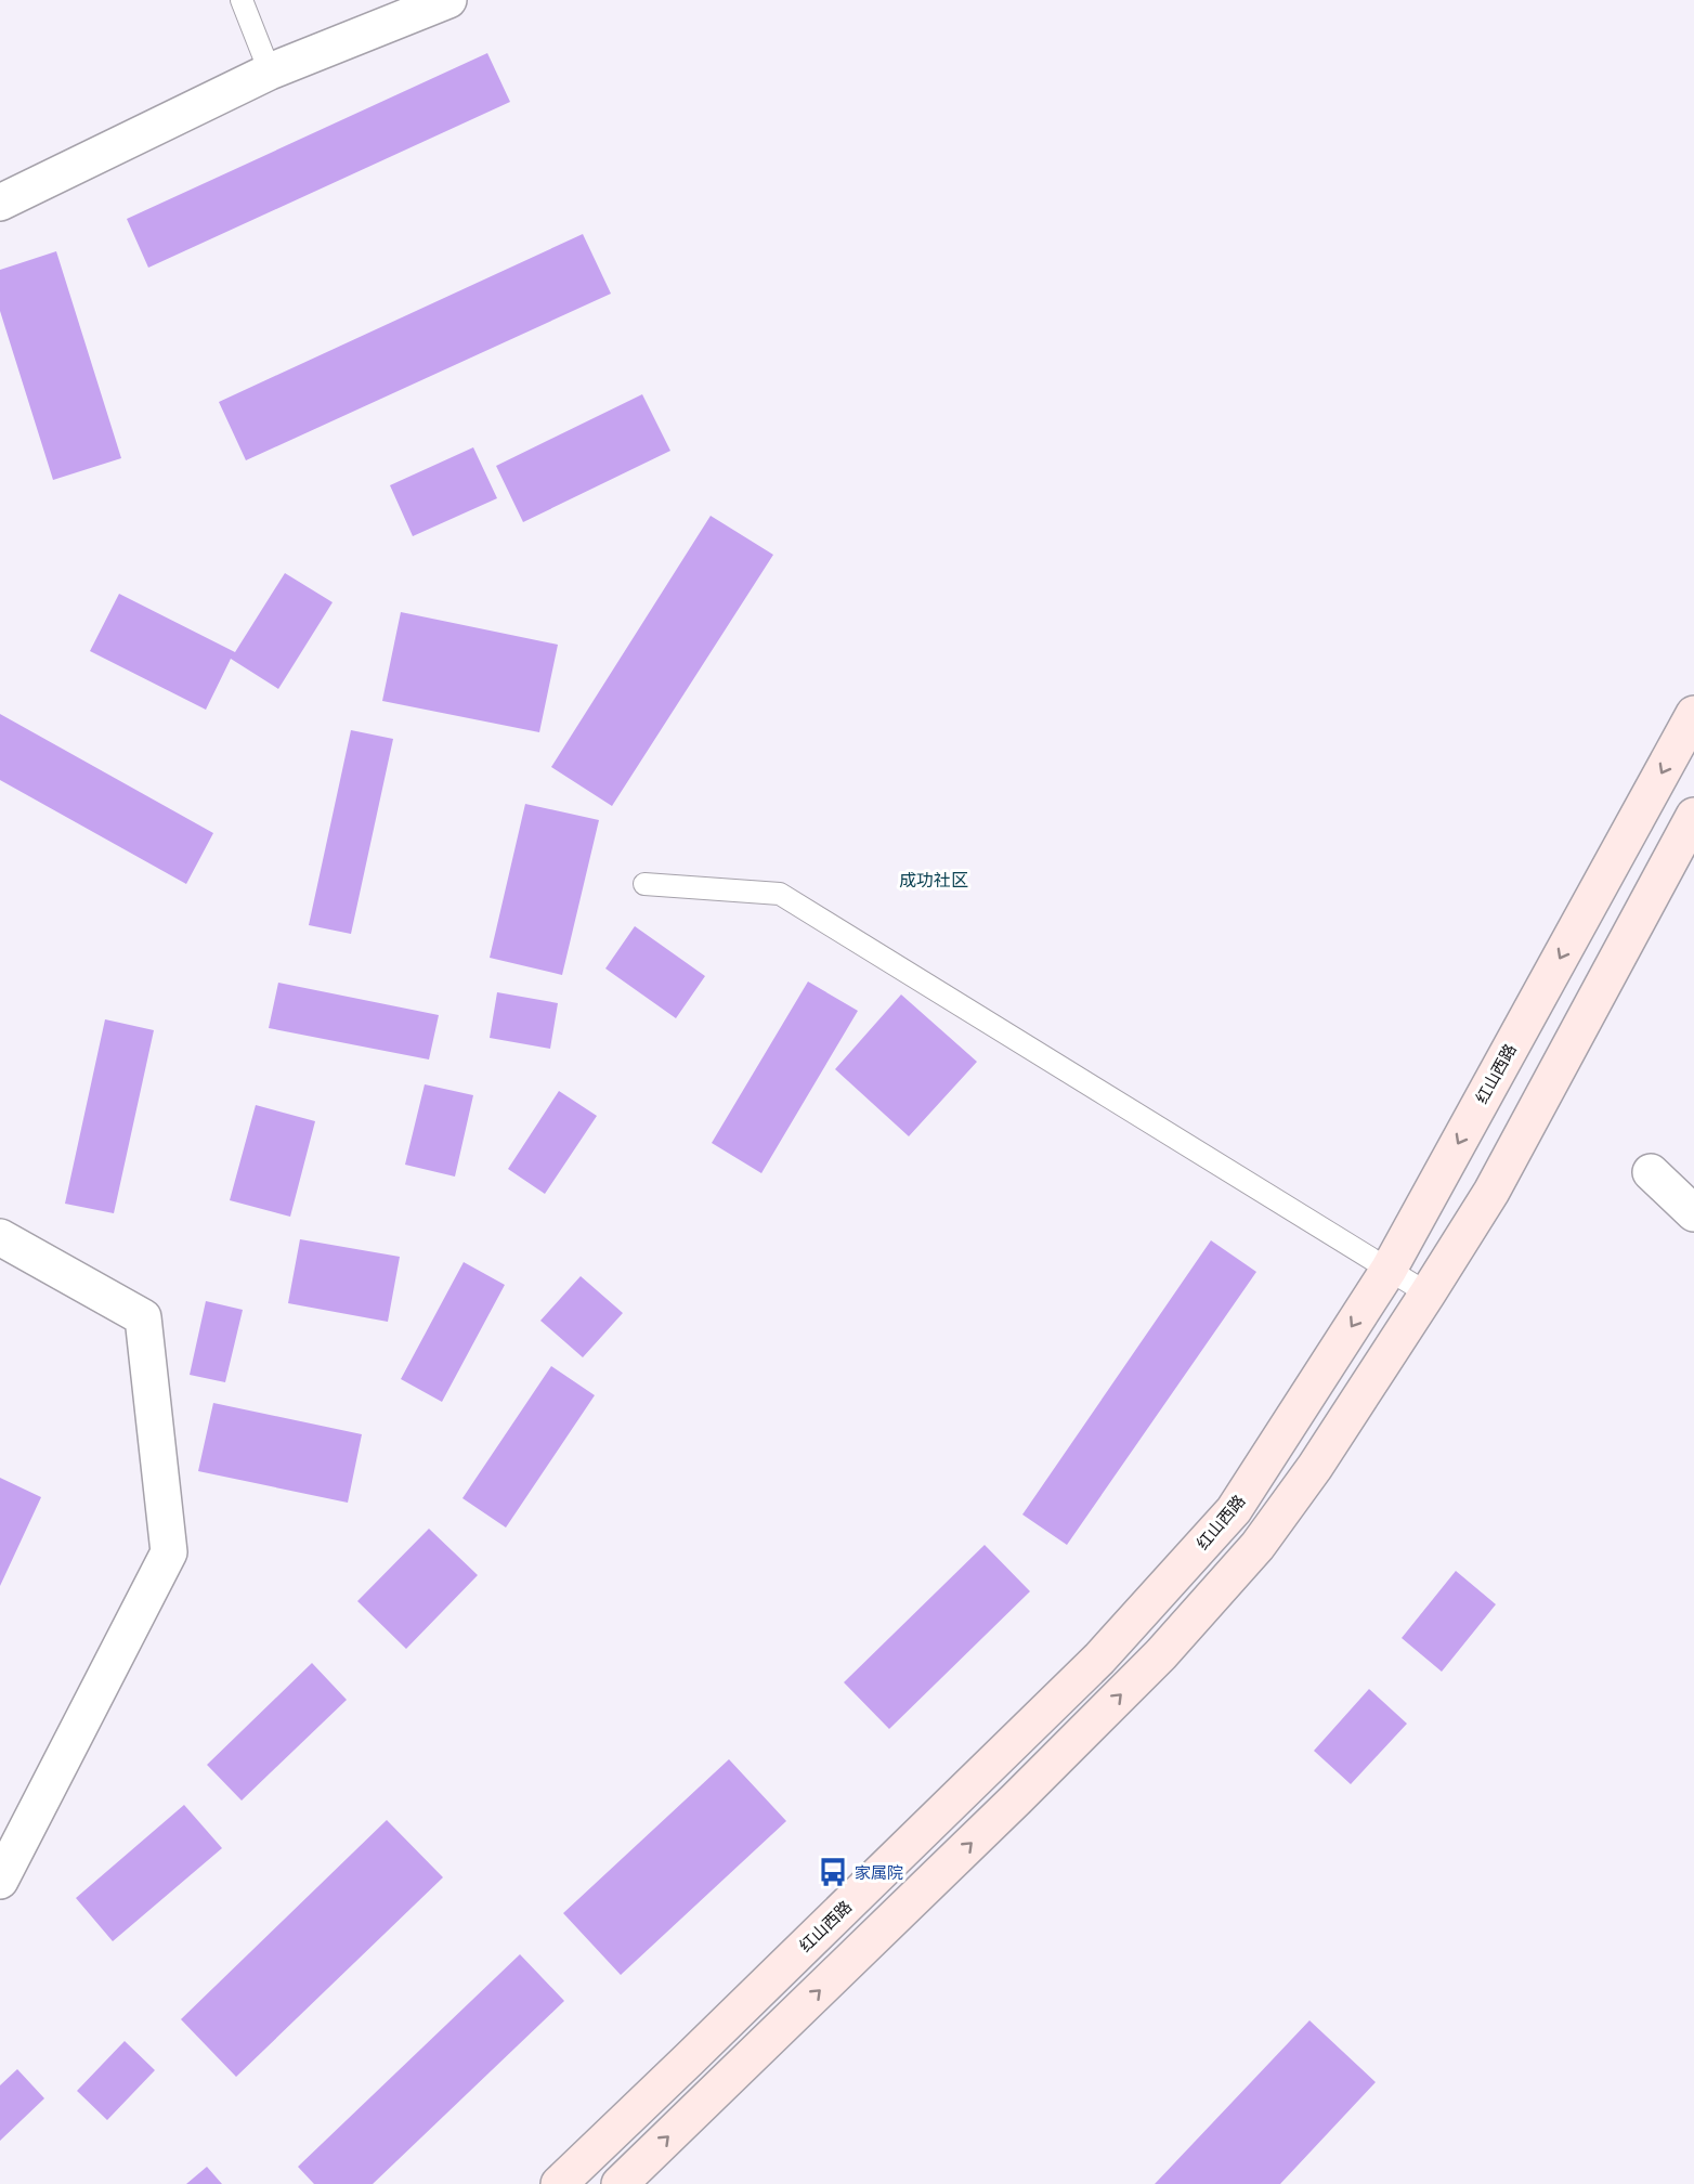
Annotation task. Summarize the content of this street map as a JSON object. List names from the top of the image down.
{
  "streets": {
    "main road": ["红山西路"]
  },
  "districts": ["成功社区"],
  "places": {
    "bus stop": ["家属院"]
  }
}
